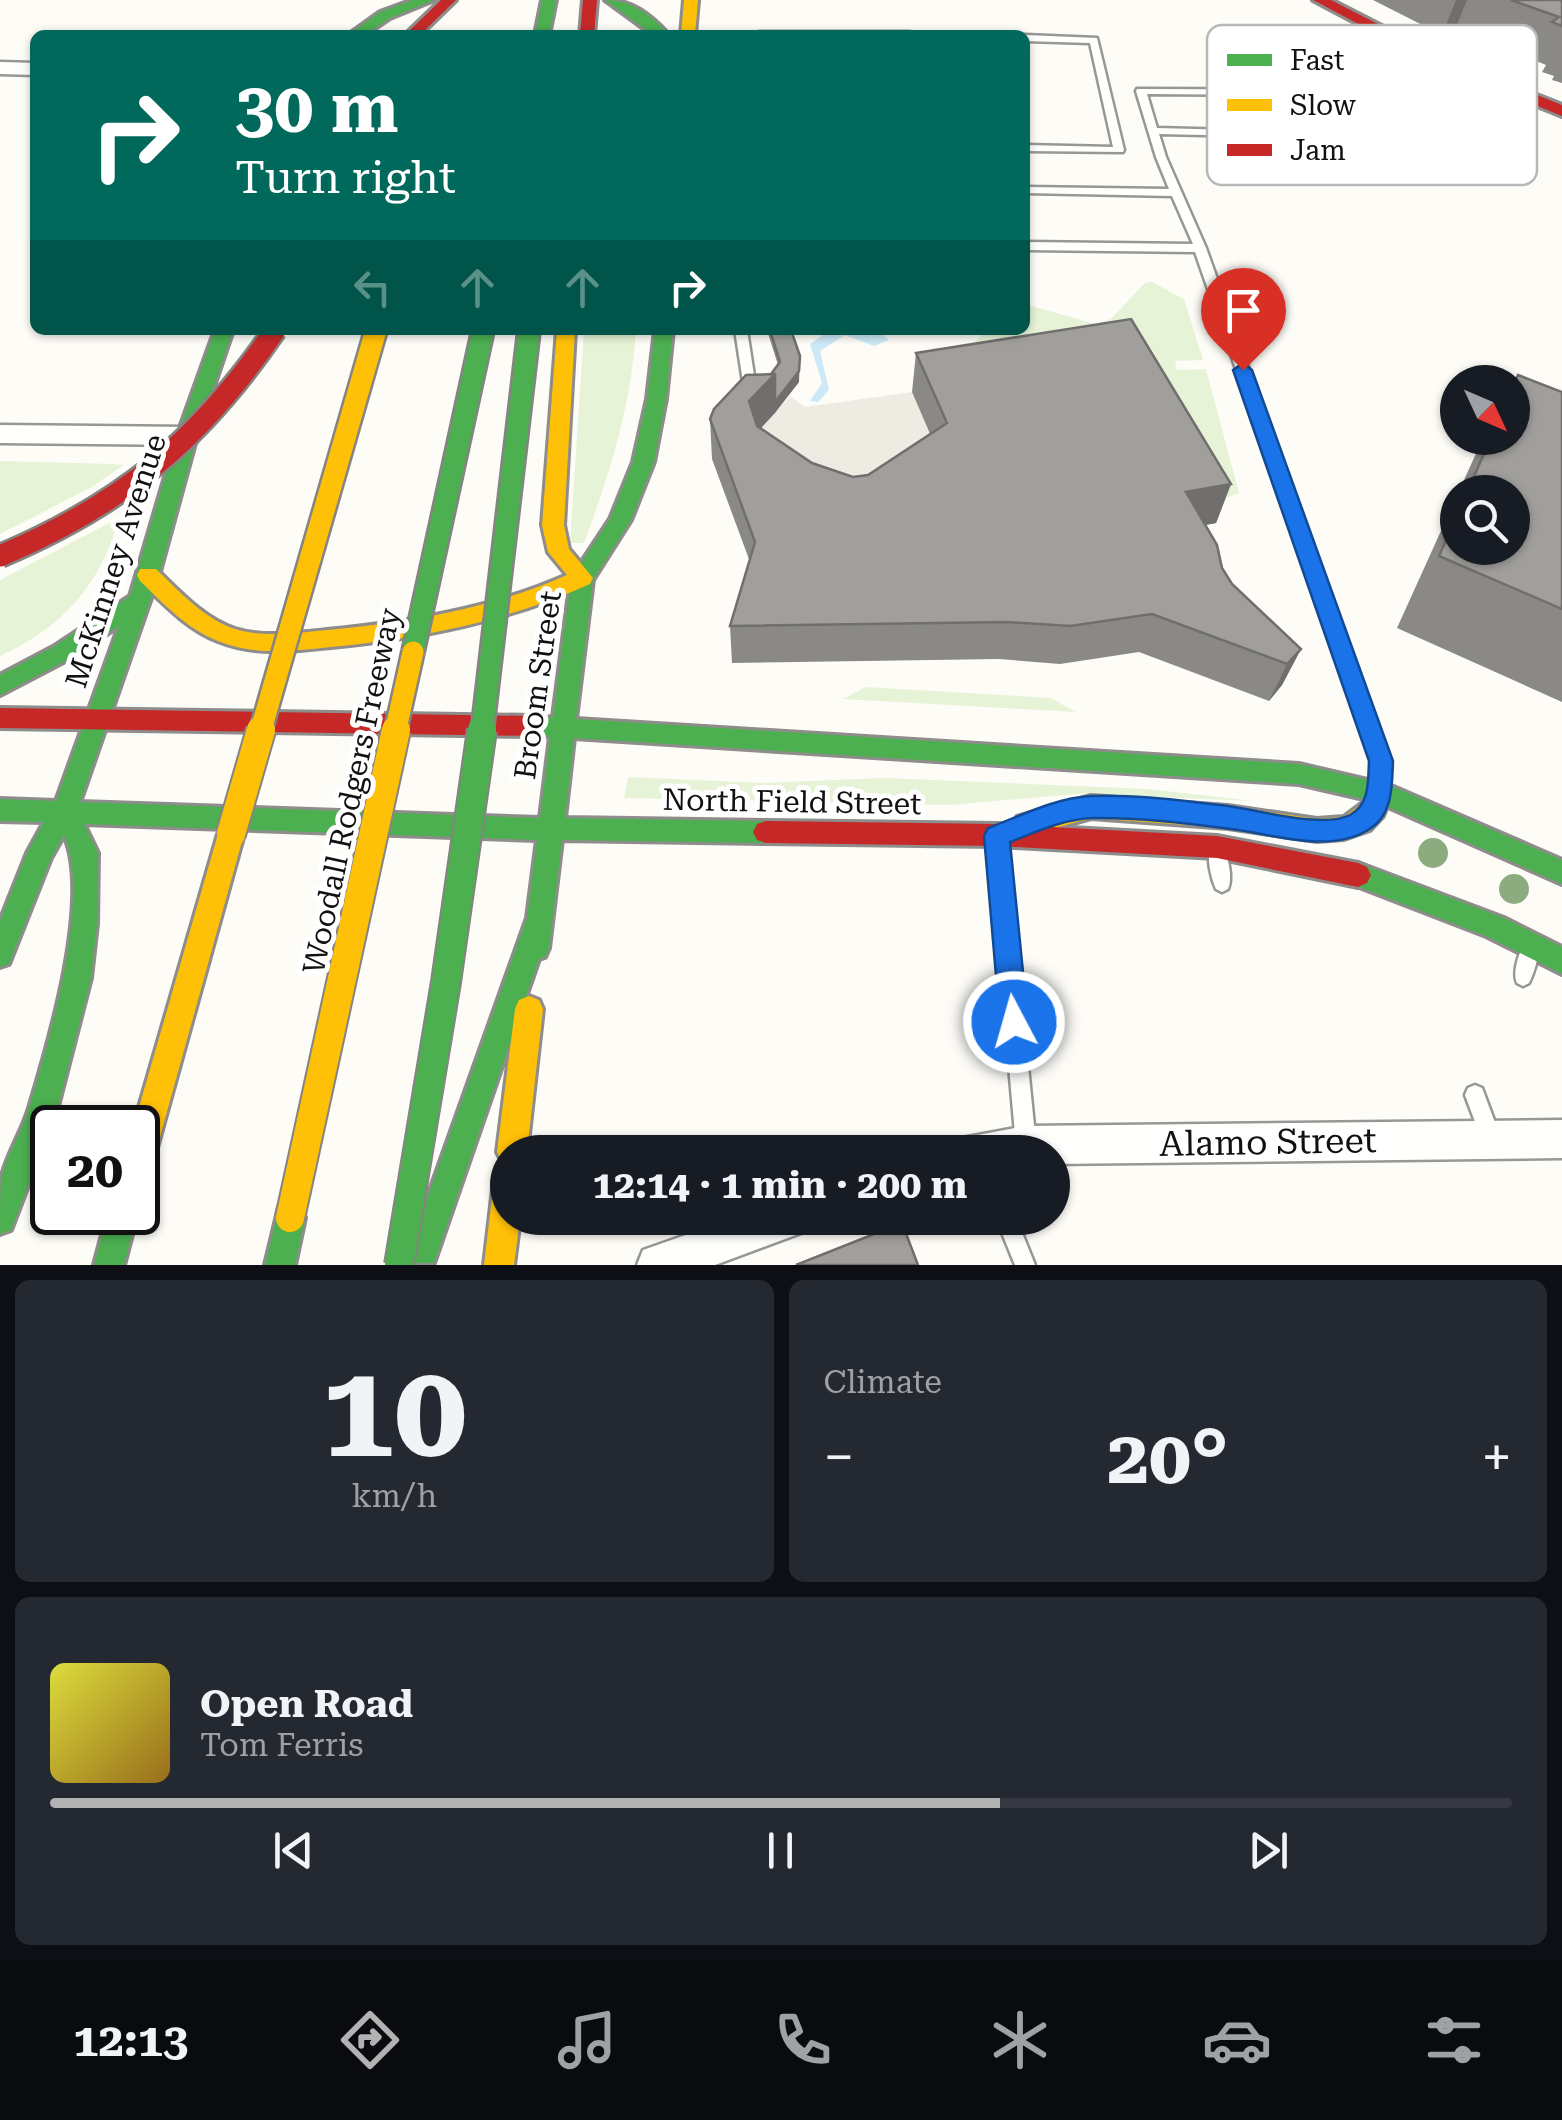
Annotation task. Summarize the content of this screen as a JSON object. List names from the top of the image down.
{
  "streets": {
    "main road": [
      "McKinney Avenue",
      "Broom Street",
      "Woodall Rodgers Freeway",
      "North Field Street"
    ],
    "street": ["Alamo Street"]
  },
  "crossings": [
    ["McKinney Avenue", "North Field Street"],
    ["Broom Street", "North Field Street"]
  ],
  "legend": ["Fast", "Slow", "Jam"],
  "north": "bottom right",
  "page": {
    "turn": ["30 m", "Turn right"],
    "limit": "20",
    "trip": "12:14 · 1 min · 200 m",
    "tile": [
      ["10", "km/h"],
      "Climate"
    ],
    "heat": ["−", "20°", "+"],
    "song": ["Open Road", "Tom Ferris"],
    "tabs": "12:13"
  }
}
